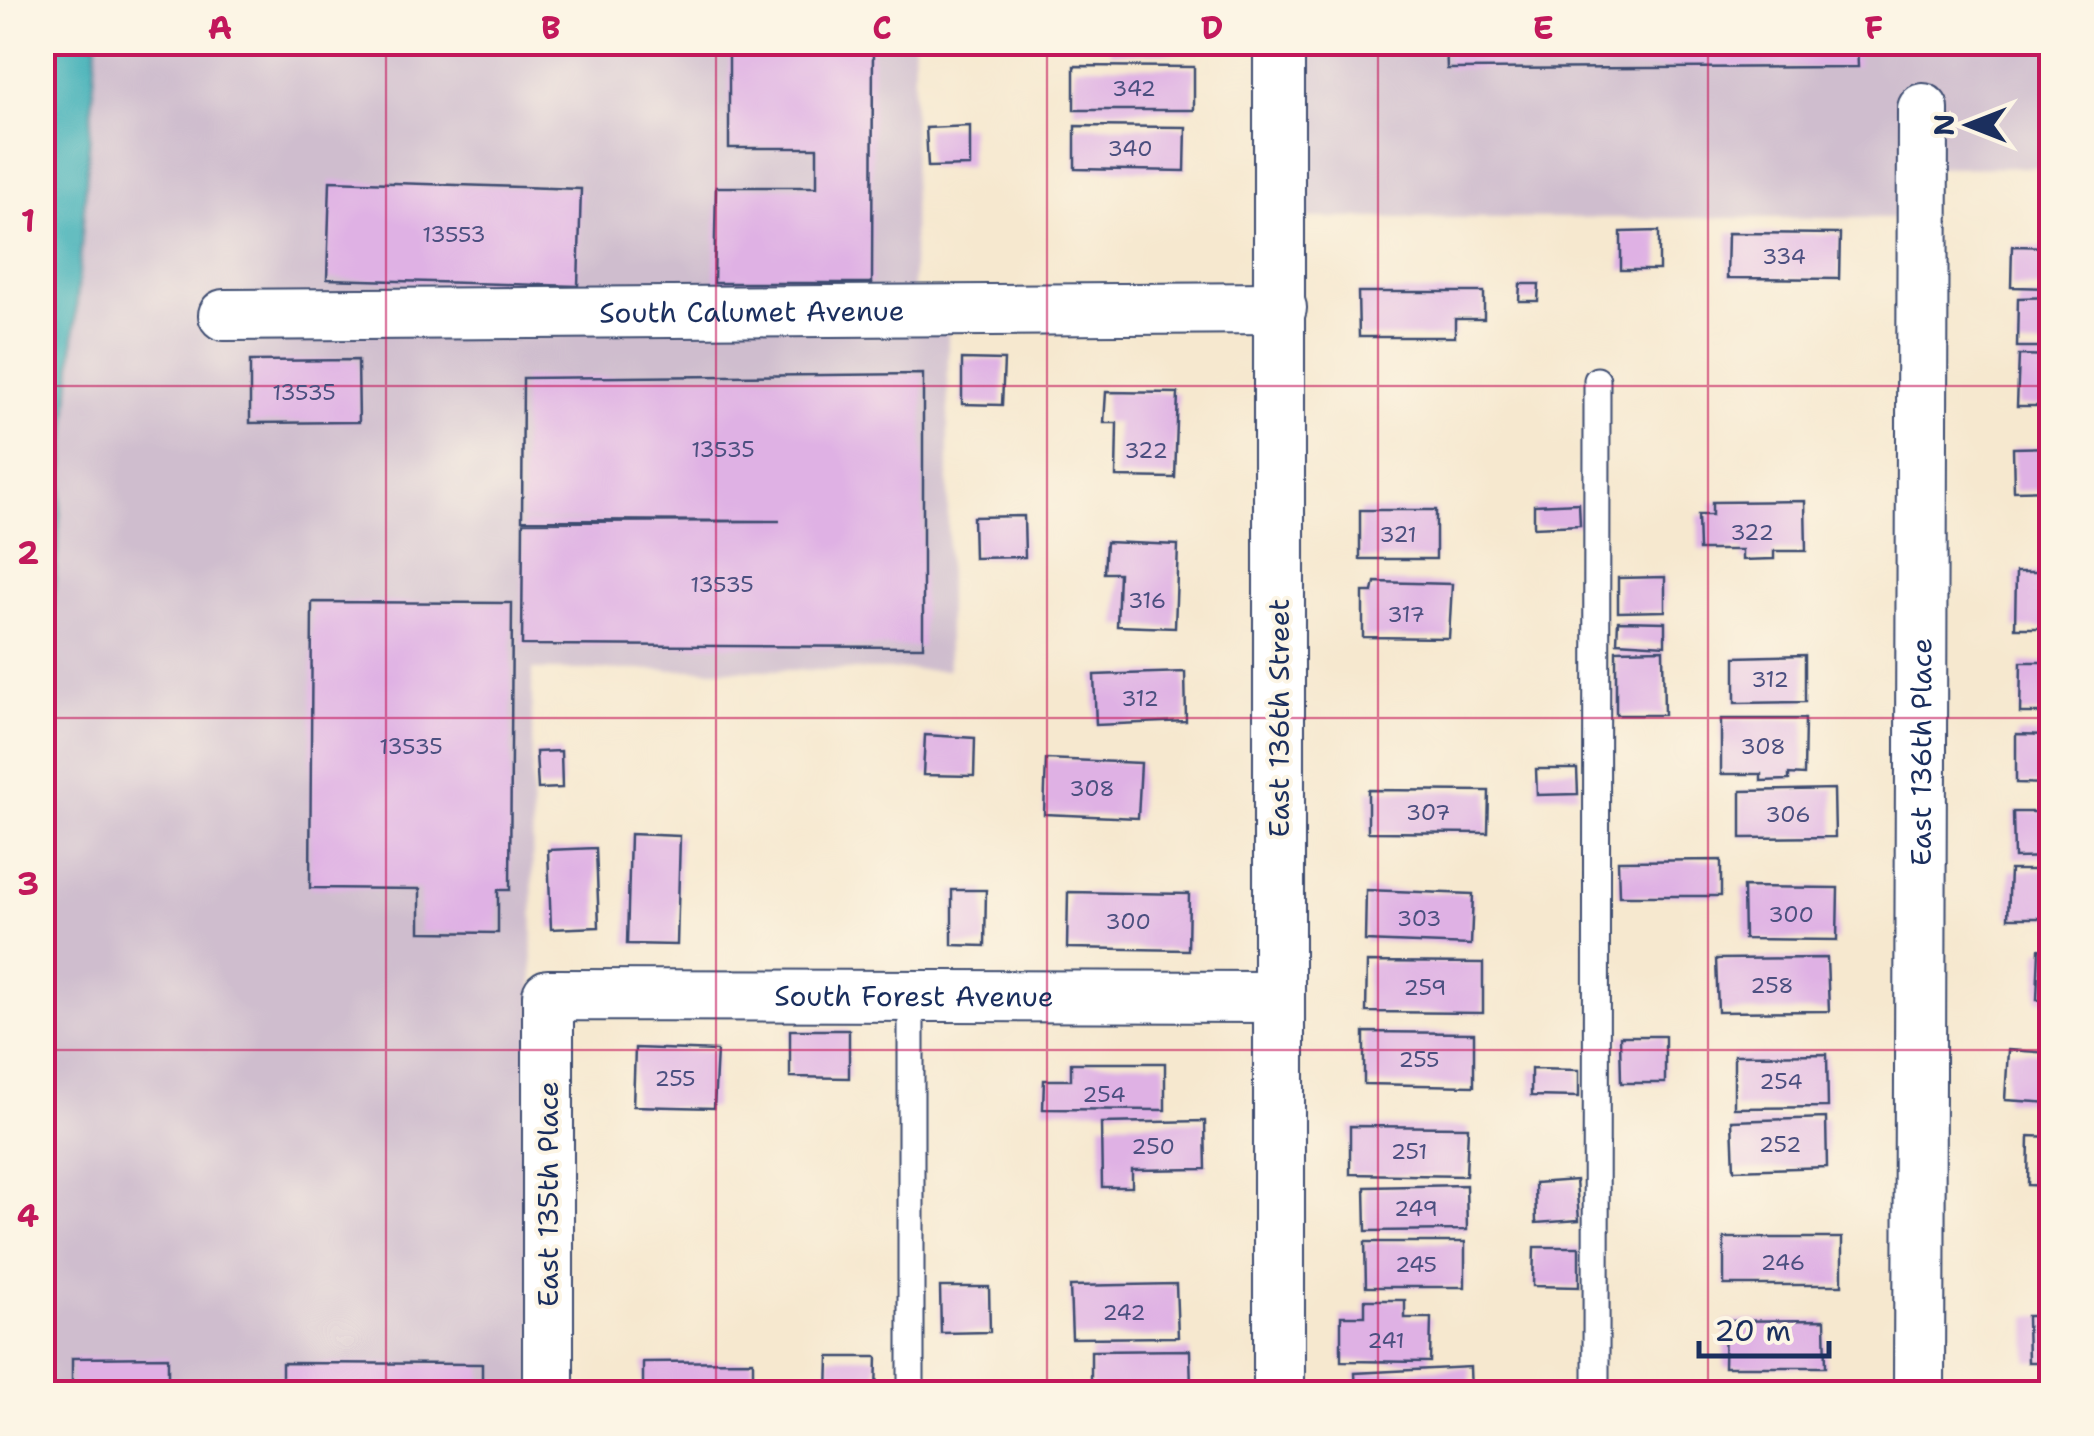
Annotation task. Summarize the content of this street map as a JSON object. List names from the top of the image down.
{
  "streets": {
    "street": [
      "South Calumet Avenue",
      "East 136th Street",
      "East 136th Place",
      "South Forest Avenue",
      "East 135th Place"
    ]
  },
  "crossings": [
    ["South Calumet Avenue", "East 136th Street"],
    ["East 136th Street", "South Forest Avenue"],
    ["South Forest Avenue", "East 135th Place"]
  ],
  "house_numbers": [
    "342",
    "340",
    "13553",
    "334",
    "13535",
    "13535",
    "322",
    "322",
    "321",
    "13535",
    "316",
    "317",
    "312",
    "312",
    "13535",
    "308",
    "308",
    "307",
    "306",
    "300",
    "303",
    "300",
    "258",
    "259",
    "255",
    "255",
    "254",
    "254",
    "252",
    "250",
    "251",
    "249",
    "246",
    "245",
    "242",
    "241"
  ],
  "scale_bar": "20 m",
  "north": "left",
  "grid": {
    "columns": [
      "A",
      "B",
      "C",
      "D",
      "E",
      "F"
    ],
    "rows": [
      "1",
      "2",
      "3",
      "4"
    ]
  }
}
